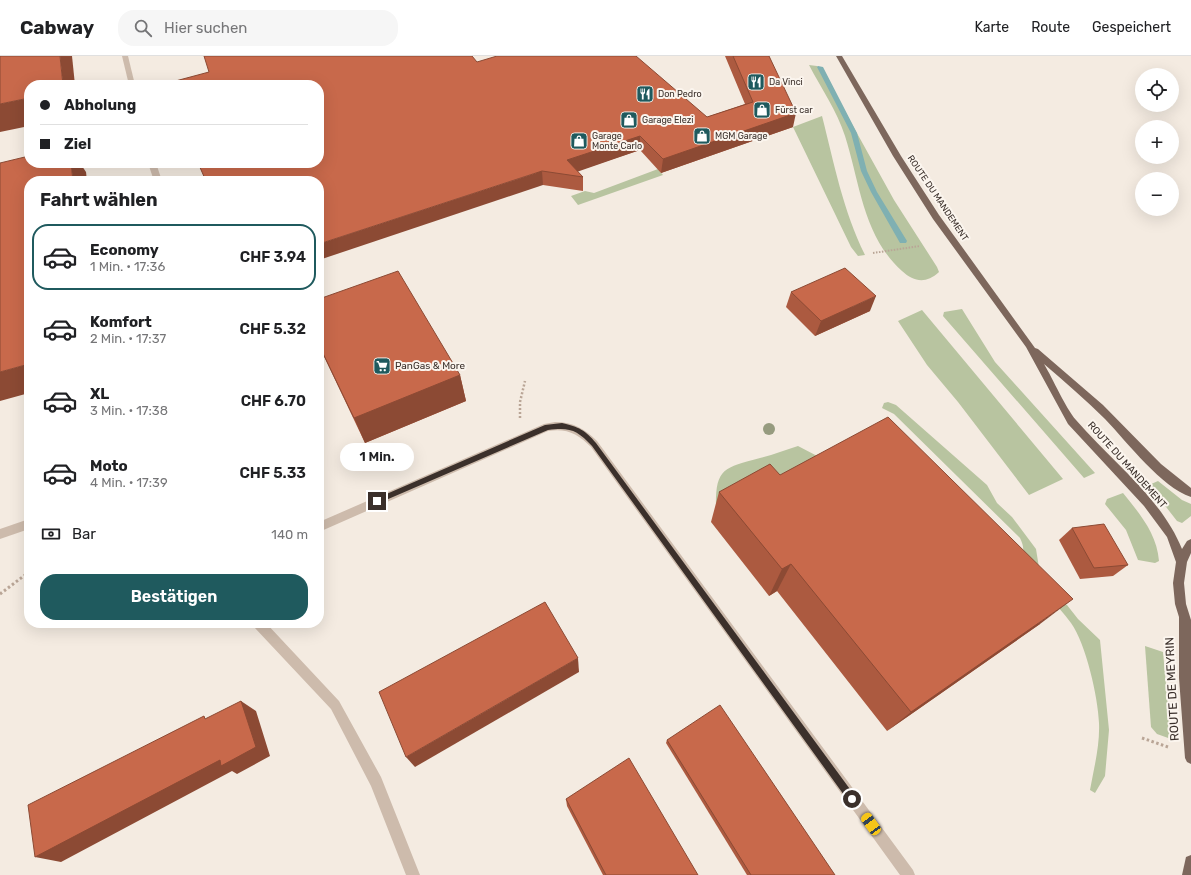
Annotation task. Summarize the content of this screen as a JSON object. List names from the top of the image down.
{
  "streets": {
    "main road": ["ROUTE DU MANDEMENT", "ROUTE DE MEYRIN"]
  },
  "places": {
    "restaurant": ["Da Vinci", "Don Pedro"],
    "shop": [
      "Fürst car",
      "Garage Elezi",
      "MGM Garage",
      "Garage Monte Carlo"
    ],
    "supermarket": ["PanGas & More"]
  },
  "page": {
    "header": "Cabway",
    "search": "Hier suchen",
    "nav": ["Karte", "Route", "Gespeichert"],
    "map_buttons": ["+", "−"],
    "banner": ["Abholung", "Ziel"],
    "heading": "Fahrt wählen",
    "list": [
      {
        "name": "Economy",
        "note": "1 Min. · 17:36",
        "value": "CHF 3.94"
      },
      {
        "name": "Komfort",
        "note": "2 Min. · 17:37",
        "value": "CHF 5.32"
      },
      {
        "name": "XL",
        "note": "3 Min. · 17:38",
        "value": "CHF 6.70"
      },
      {
        "name": "Moto",
        "note": "4 Min. · 17:39",
        "value": "CHF 5.33"
      }
    ],
    "bubble": "1 Min.",
    "pay": ["Bar", "140 m"],
    "buttons": "Bestätigen"
  }
}
